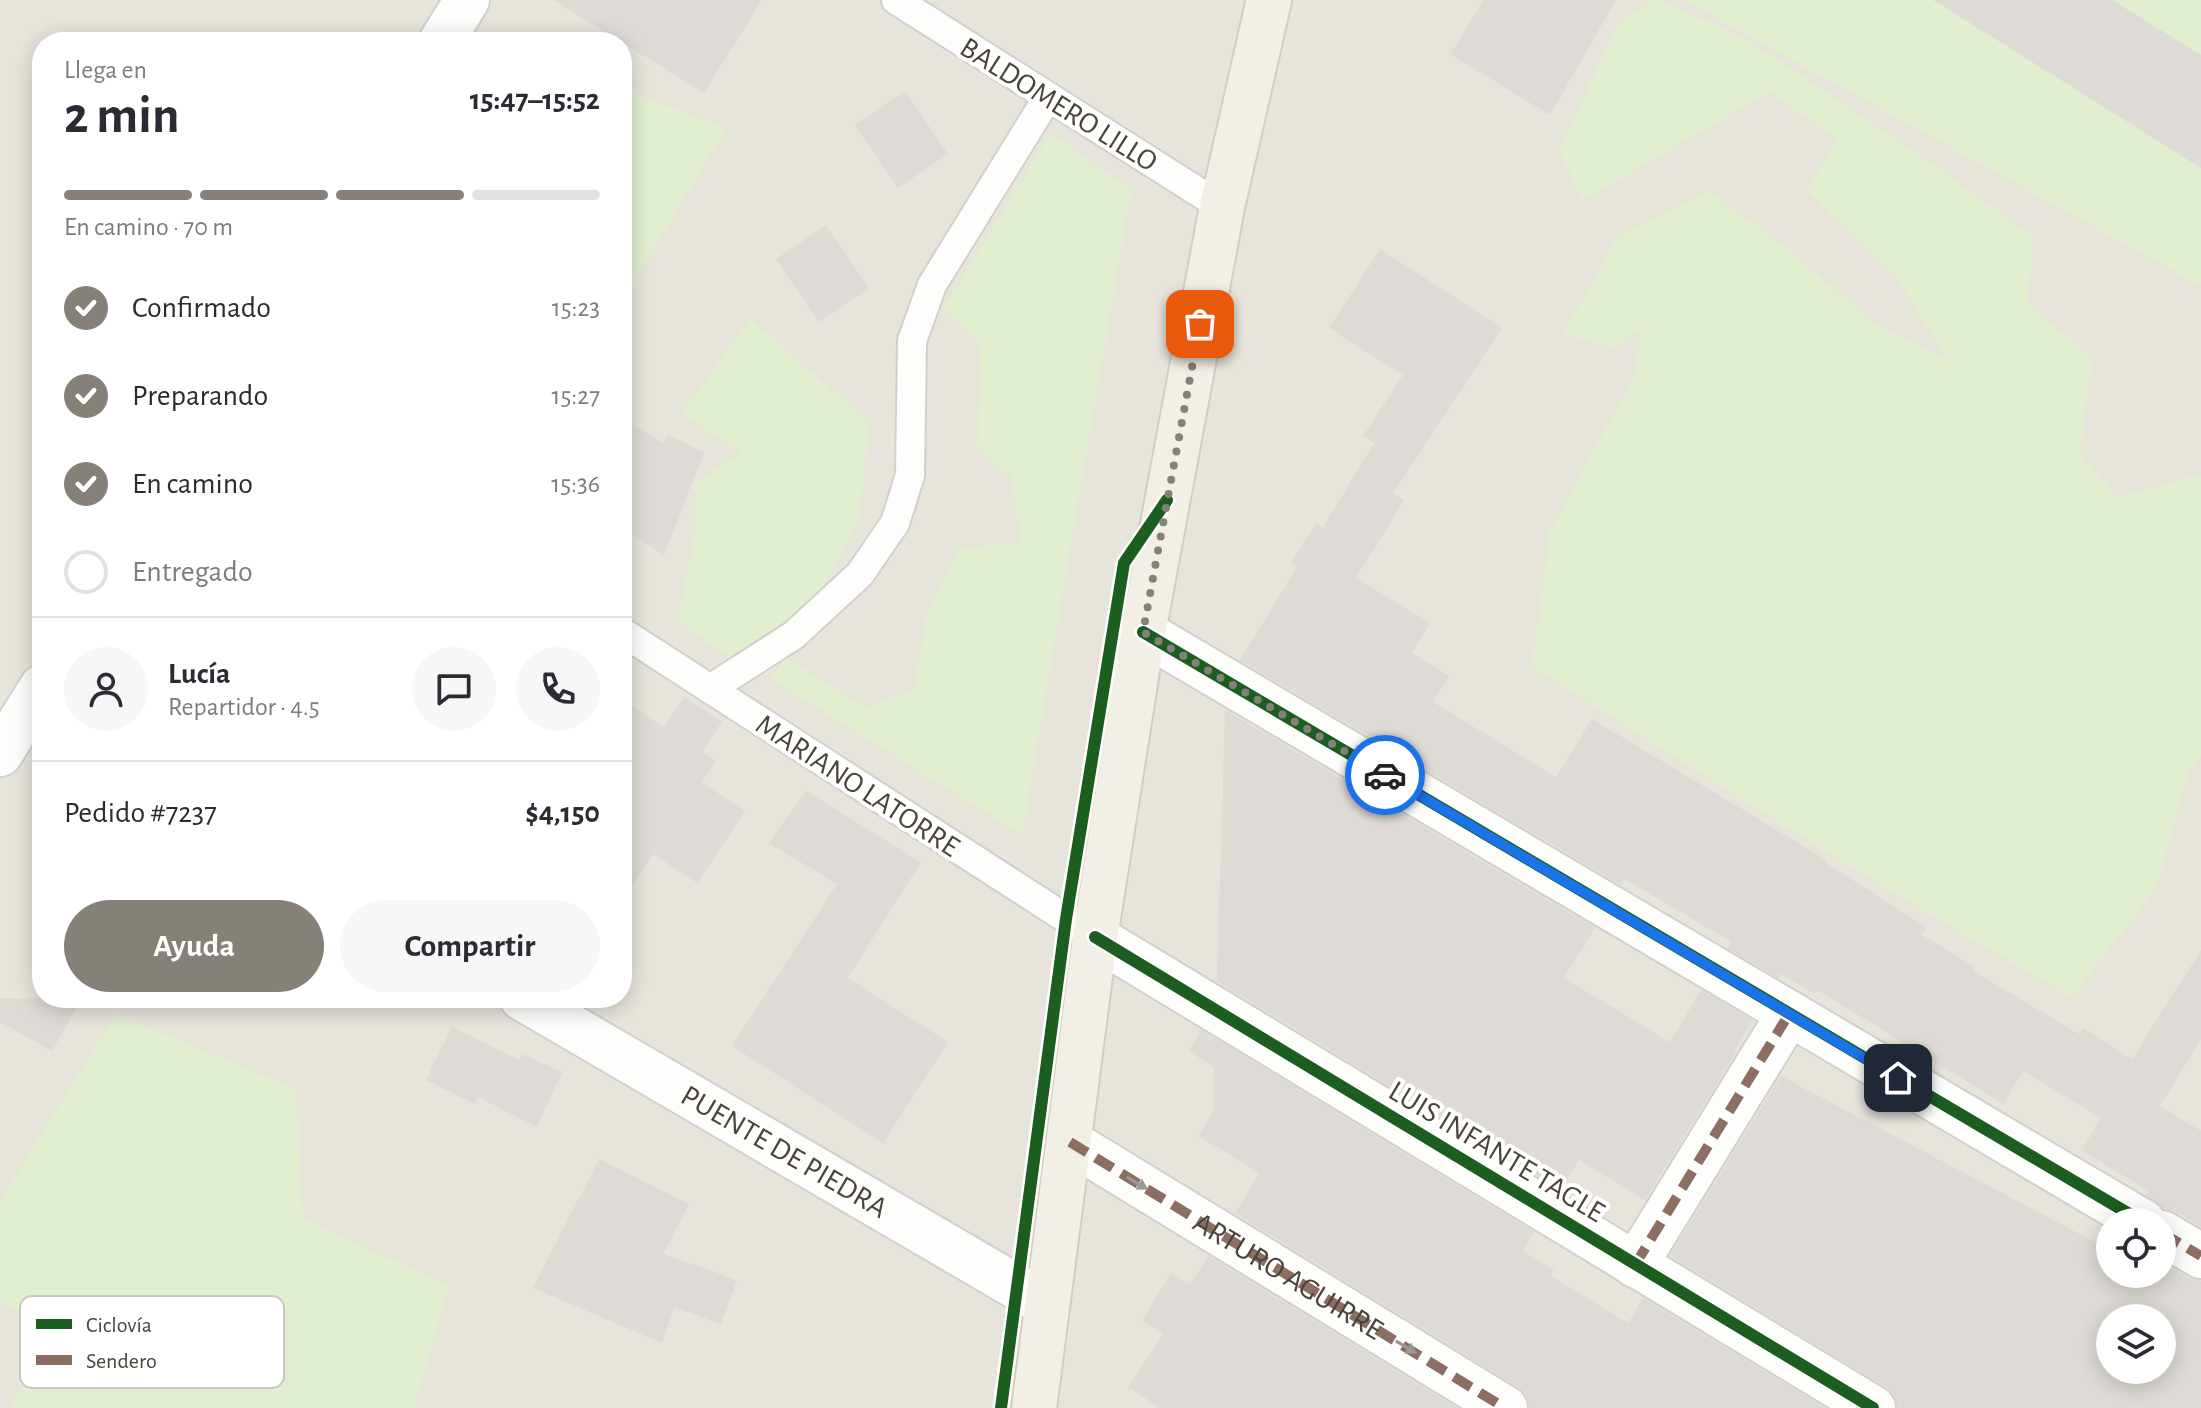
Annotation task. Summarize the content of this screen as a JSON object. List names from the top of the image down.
{
  "streets": {
    "street": ["PUENTE DE PIEDRA", "LUIS INFANTE TAGLE", "ARTURO AGUIRRE"],
    "lane": ["BALDOMERO LILLO", "MARIANO LATORRE"]
  },
  "crossings": [
    ["MARIANO LATORRE", "LUIS INFANTE TAGLE"]
  ],
  "one_way": ["ARTURO AGUIRRE"],
  "legend": ["Ciclovía", "Sendero"],
  "page": {
    "heading": ["2 min", "Llega en", "15:47–15:52"],
    "panel": [
      "Lucía",
      "Repartidor · 4.5",
      "Pedido #7237",
      "$4,150"
    ],
    "bar": "En camino · 70 m",
    "list": [
      ["Confirmado", "15:23"],
      ["Preparando", "15:27"],
      ["En camino", "15:36"],
      "Entregado"
    ],
    "buttons": ["Ayuda", "Compartir"]
  }
}
